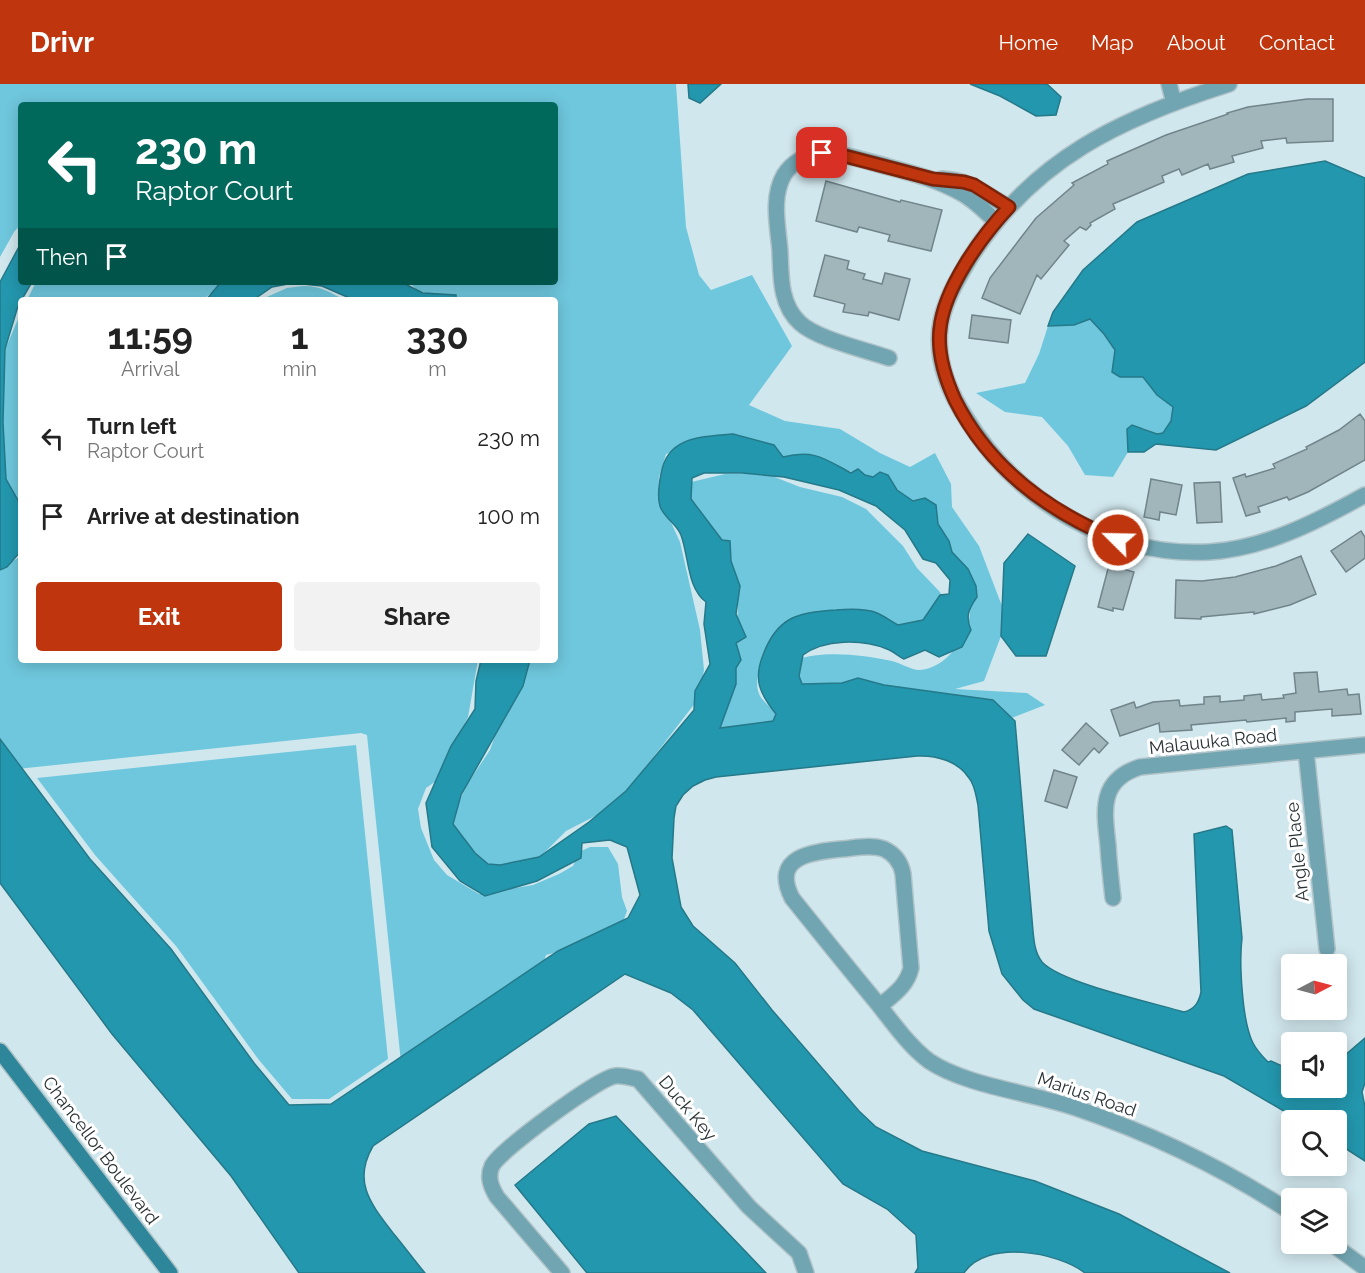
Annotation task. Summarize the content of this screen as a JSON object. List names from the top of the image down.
{
  "streets": {
    "street": [
      "Malauuka Road",
      "Angle Place",
      "Marius Road",
      "Duck Key",
      "Chancellor Boulevard"
    ]
  },
  "crossings": [
    ["Malauuka Road", "Angle Place"]
  ],
  "north": "right",
  "page": {
    "header": "Drivr",
    "nav": [
      "Home",
      "Map",
      "About",
      "Contact"
    ],
    "turn": ["230 m", "Raptor Court"],
    "then": "Then",
    "eta": [
      "11:59",
      "Arrival",
      "1",
      "min",
      "330",
      "m"
    ],
    "list": [
      {
        "name": "Turn left",
        "note": "Raptor Court",
        "value": "230 m"
      },
      {
        "name": "Arrive at destination",
        "value": "100 m"
      }
    ],
    "buttons": ["Exit", "Share"]
  }
}
